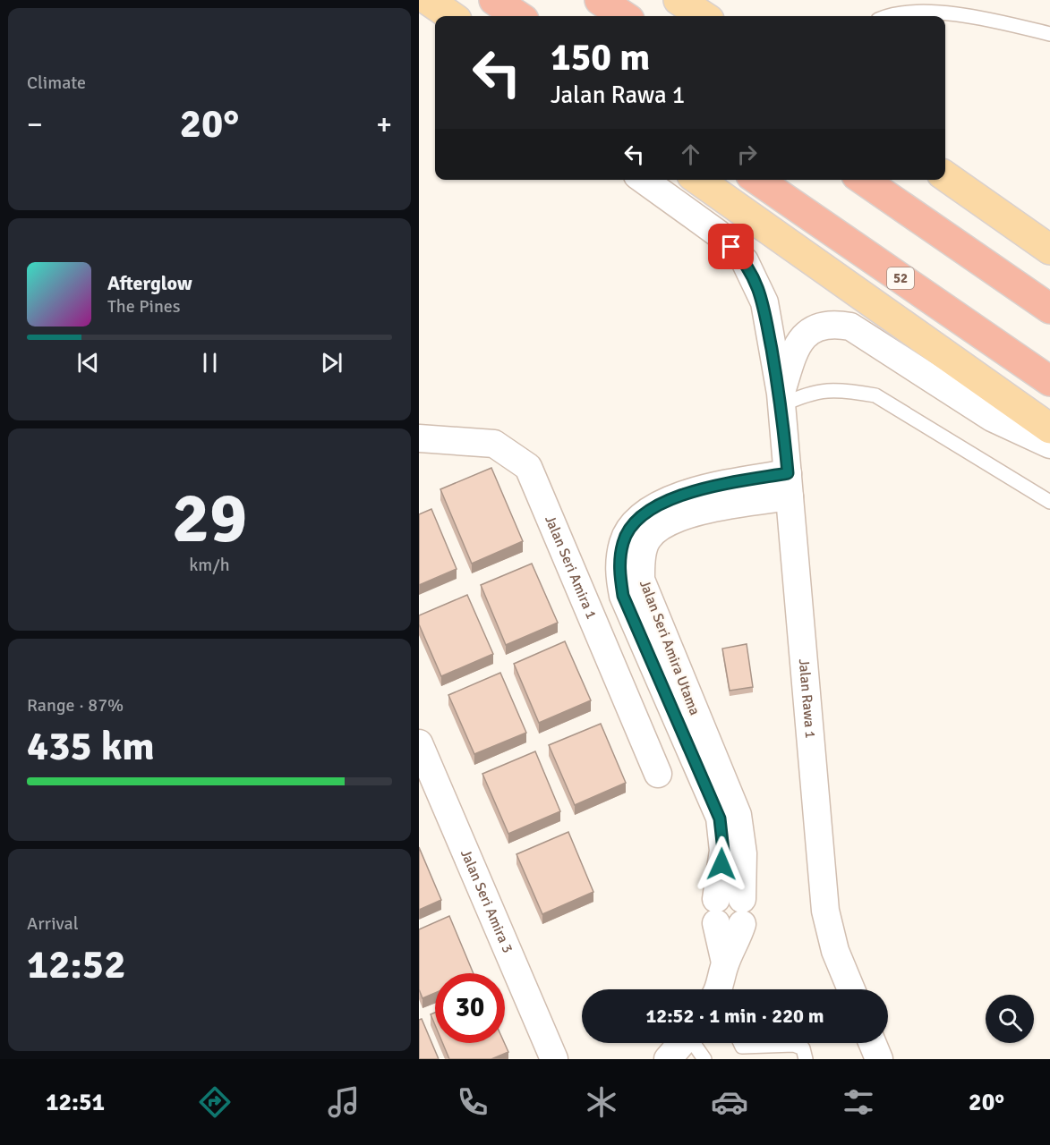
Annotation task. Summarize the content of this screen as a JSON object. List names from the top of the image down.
{
  "streets": {
    "highway": ["52"],
    "street": [
      "Jalan Seri Amira 1",
      "Jalan Seri Amira Utama",
      "Jalan Rawa 1",
      "Jalan Seri Amira 3"
    ]
  },
  "crossings": [
    ["Jalan Seri Amira Utama", "Jalan Rawa 1"]
  ],
  "page": {
    "tile": [
      "Climate",
      ["29", "km/h"],
      ["Range · 87%", "435 km"],
      ["Arrival", "12:52"]
    ],
    "turn": ["150 m", "Jalan Rawa 1"],
    "heat": ["−", "20°", "+"],
    "song": ["Afterglow", "The Pines"],
    "limit": "30",
    "trip": "12:52 · 1 min · 220 m",
    "tabs": ["12:51", "20°"]
  }
}
